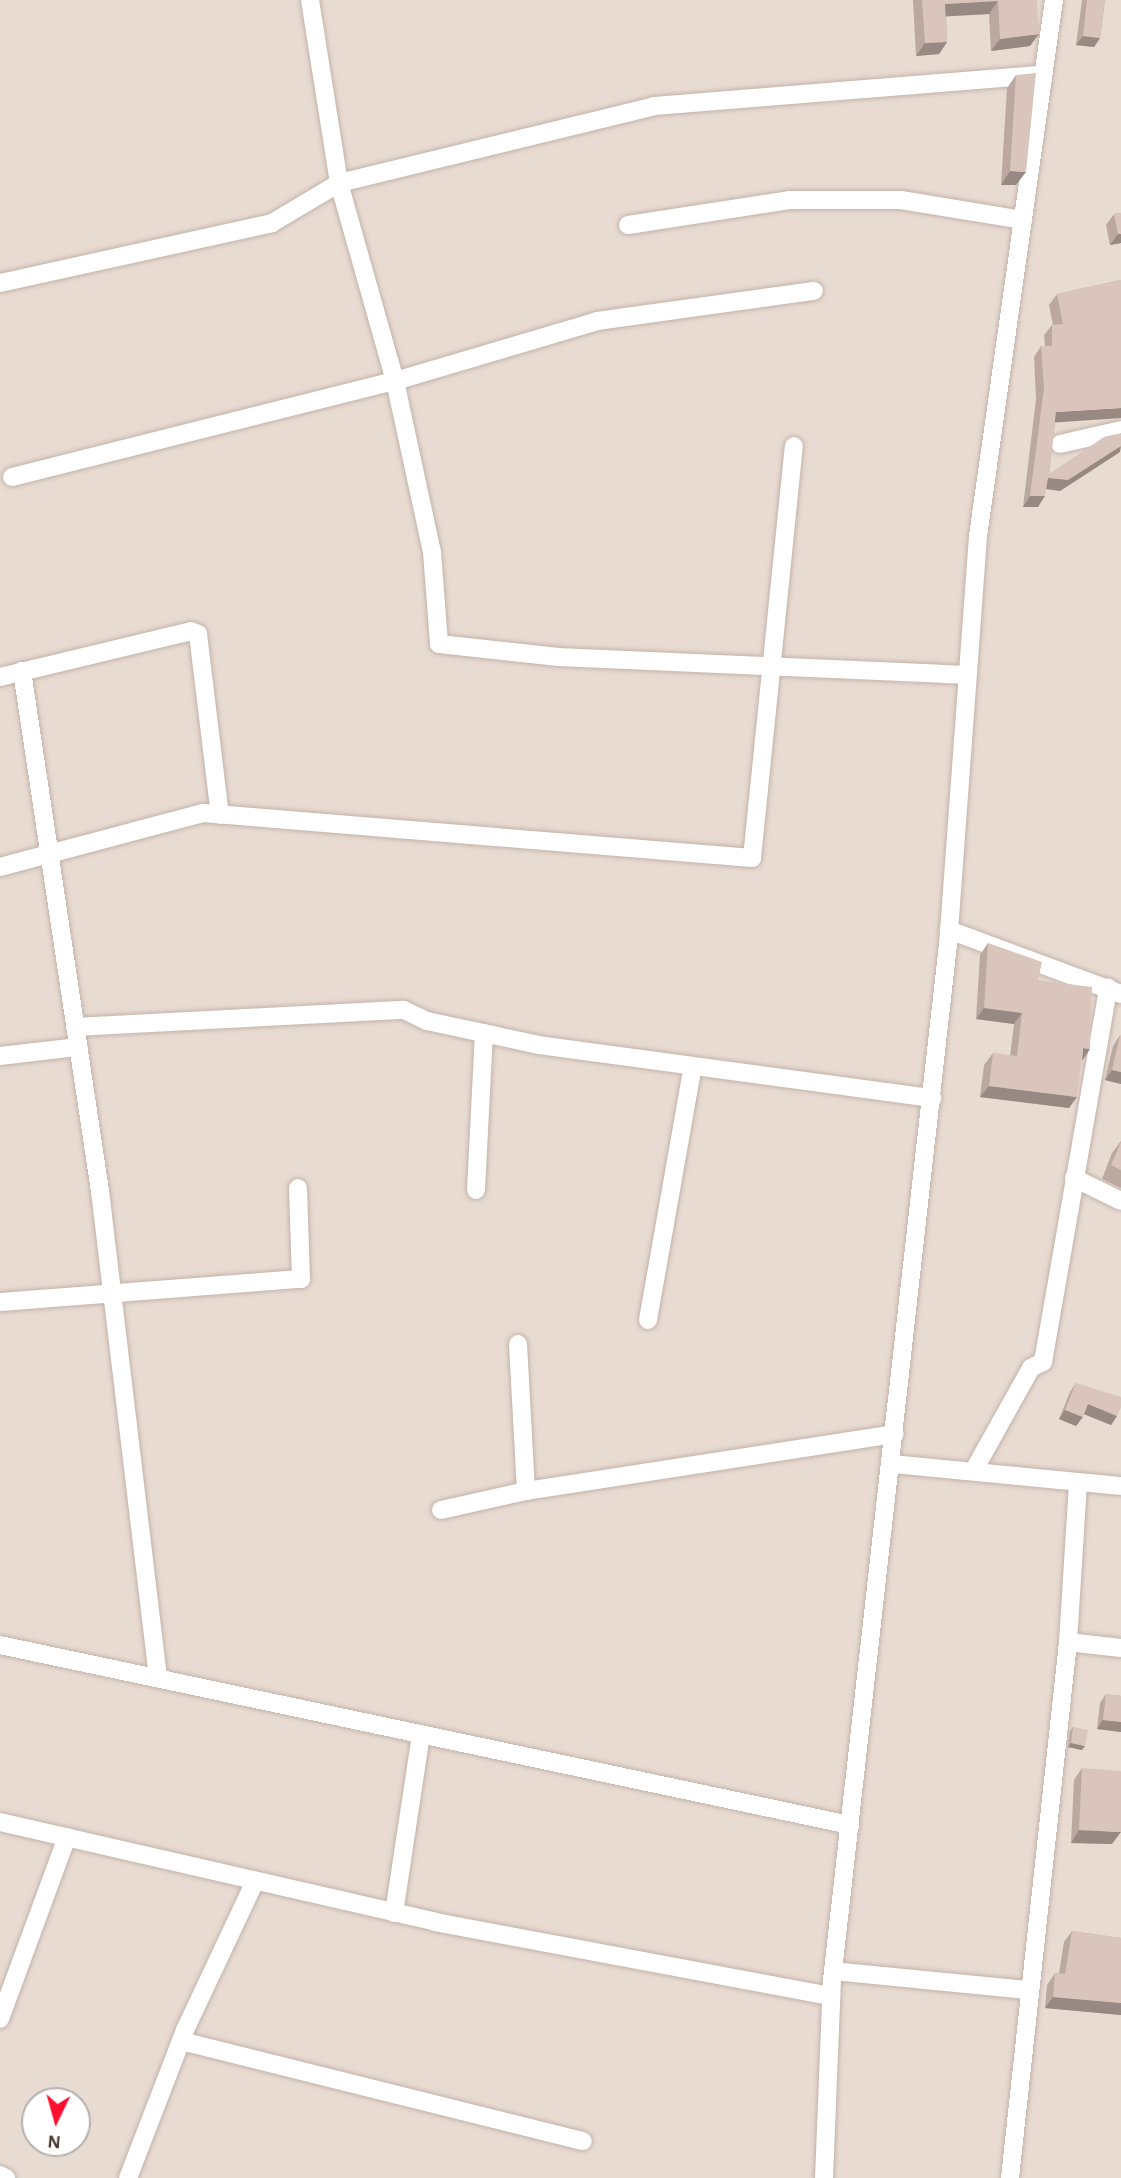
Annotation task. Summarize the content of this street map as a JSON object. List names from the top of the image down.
{
  "north": "bottom"
}
